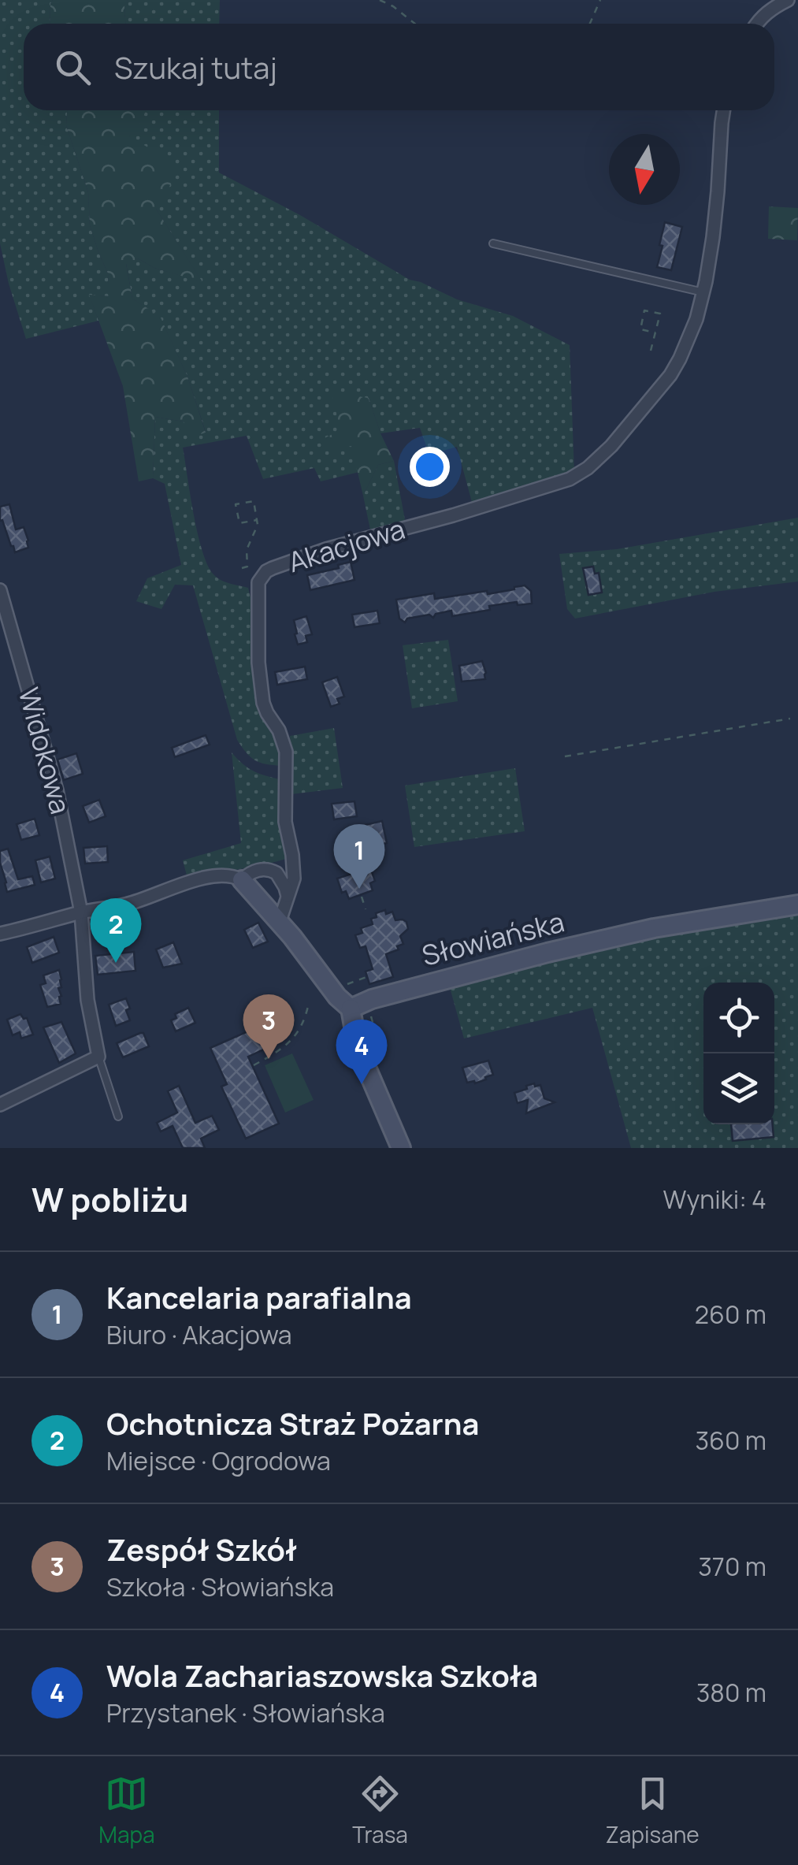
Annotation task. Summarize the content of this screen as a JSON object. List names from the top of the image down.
{
  "streets": {
    "street": ["Akacjowa", "Widokowa", "Słowiańska"]
  },
  "north": "bottom",
  "page": {
    "search": "Szukaj tutaj",
    "pins": [
      "1",
      "2",
      "3",
      "4"
    ],
    "heading": ["W pobliżu", "Wyniki: 4"],
    "list": [
      {
        "mark": "1",
        "name": "Kancelaria parafialna",
        "note": "Biuro · Akacjowa",
        "value": "260 m"
      },
      {
        "mark": "2",
        "name": "Ochotnicza Straż Pożarna",
        "note": "Miejsce · Ogrodowa",
        "value": "360 m"
      },
      {
        "mark": "3",
        "name": "Zespół Szkół",
        "note": "Szkoła · Słowiańska",
        "value": "370 m"
      },
      {
        "mark": "4",
        "name": "Wola Zachariaszowska Szkoła",
        "note": "Przystanek · Słowiańska",
        "value": "380 m"
      }
    ],
    "nav": ["Mapa", "Trasa", "Zapisane"]
  }
}
